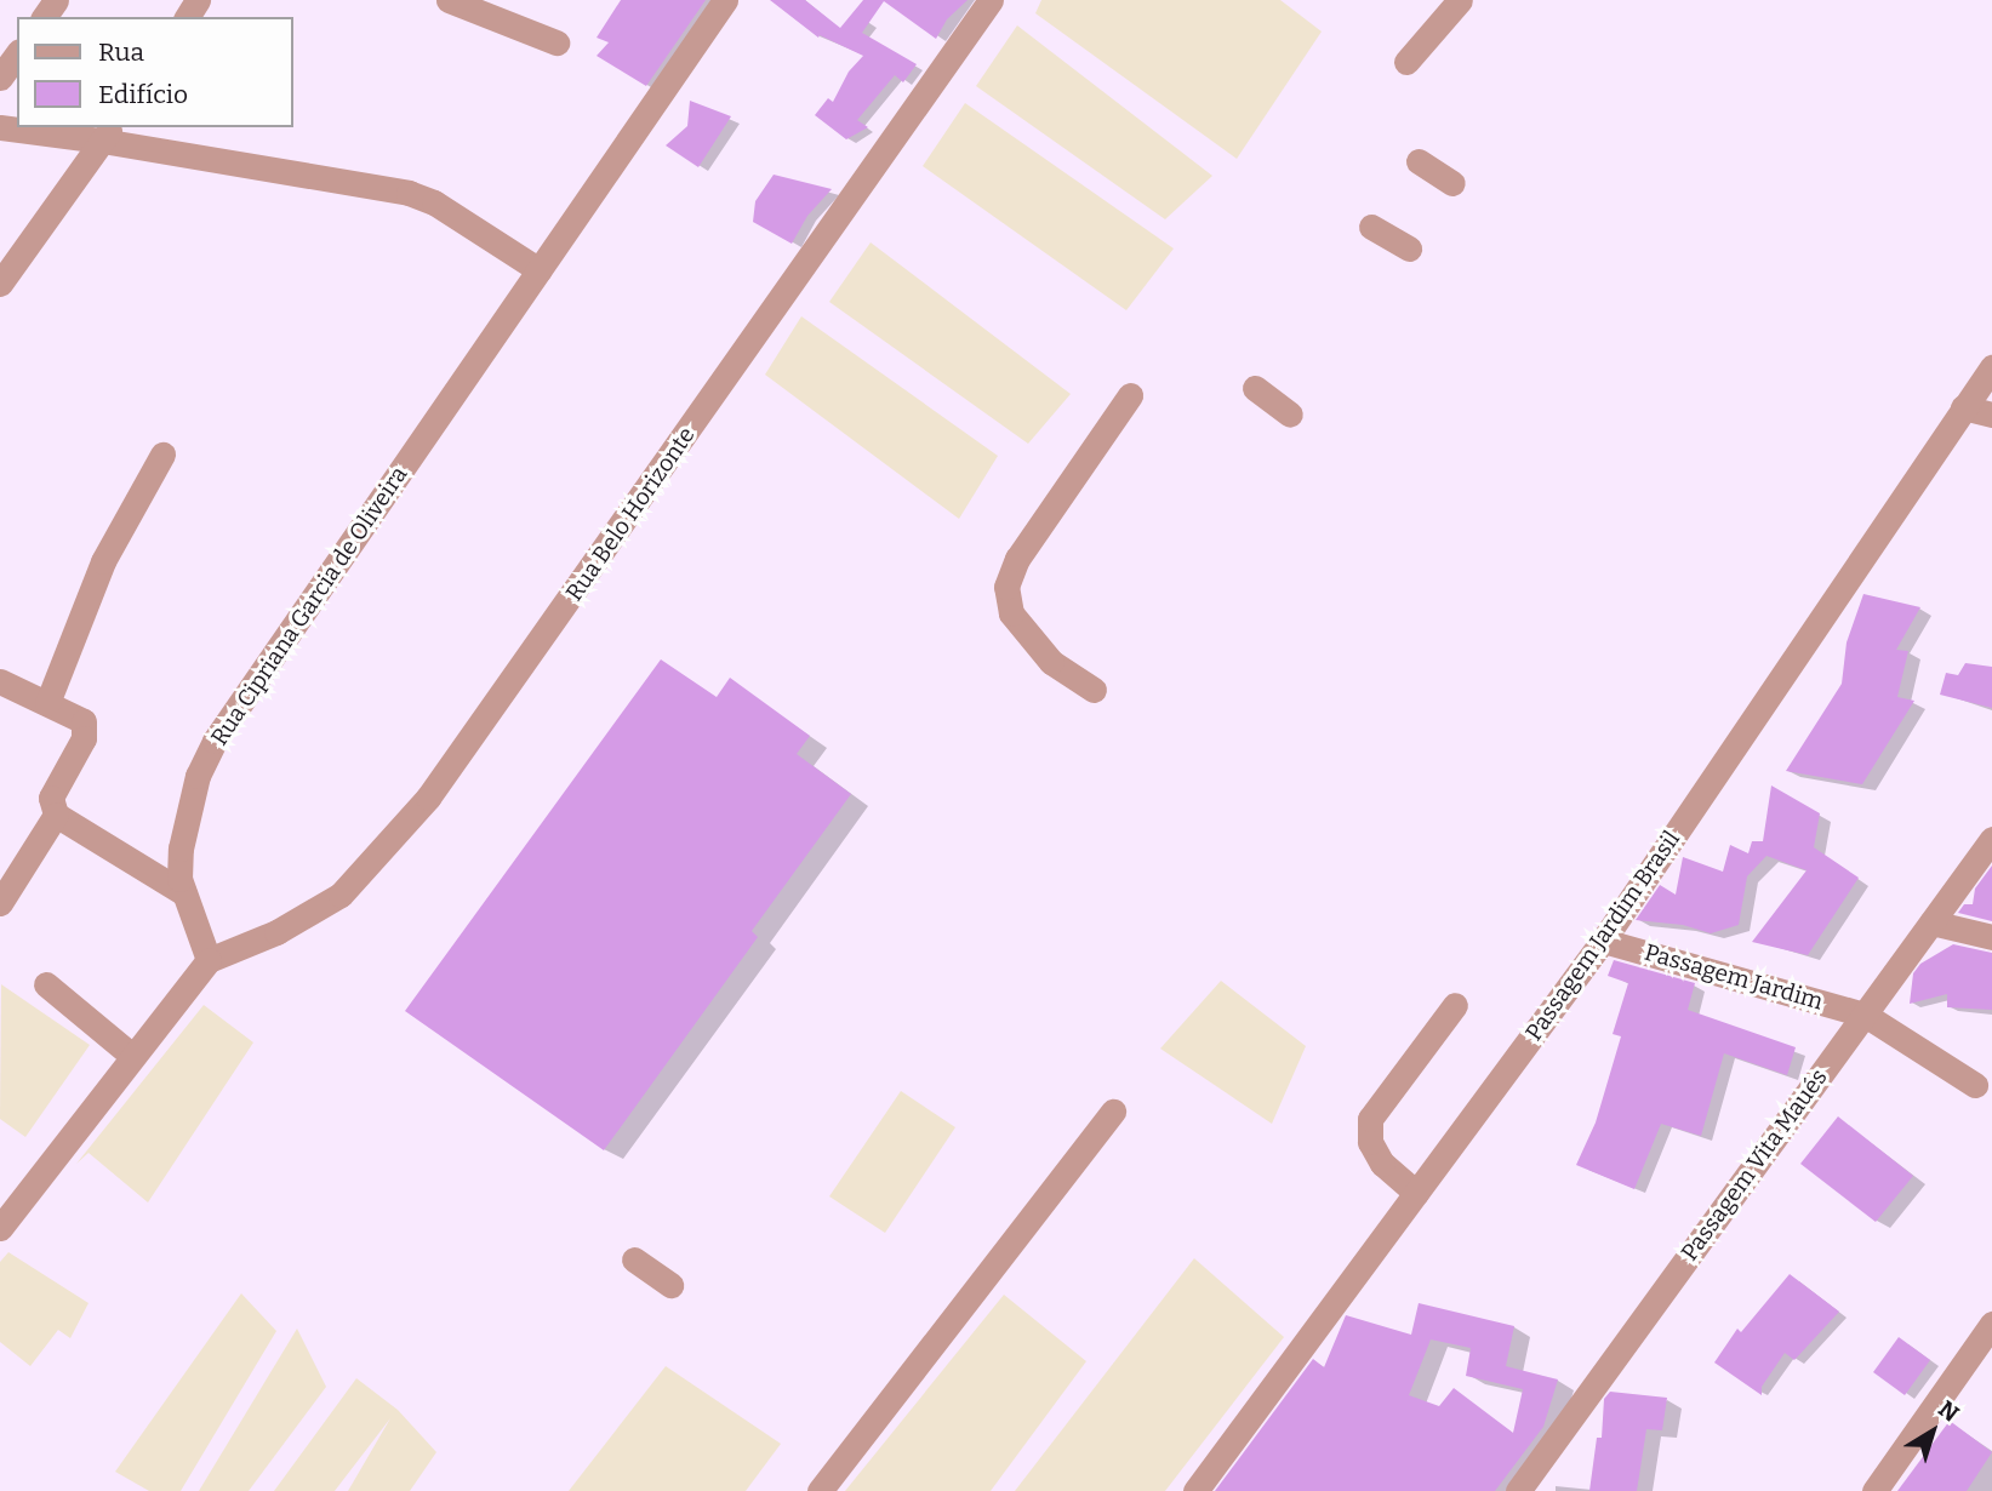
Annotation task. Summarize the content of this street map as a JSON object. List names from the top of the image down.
{
  "streets": {
    "street": [
      "Rua Belo Horizonte",
      "Rua Cipriana Garcia de Oliveira",
      "Passagem Jardim Brasil",
      "Passagem Jardim",
      "Passagem Vita Maués"
    ]
  },
  "crossings": [
    ["Rua Belo Horizonte", "Rua Cipriana Garcia de Oliveira"],
    ["Passagem Jardim Brasil", "Passagem Jardim"],
    ["Passagem Jardim", "Passagem Vita Maués"]
  ],
  "legend": ["Rua", "Edifício"],
  "north": "top right"
}
